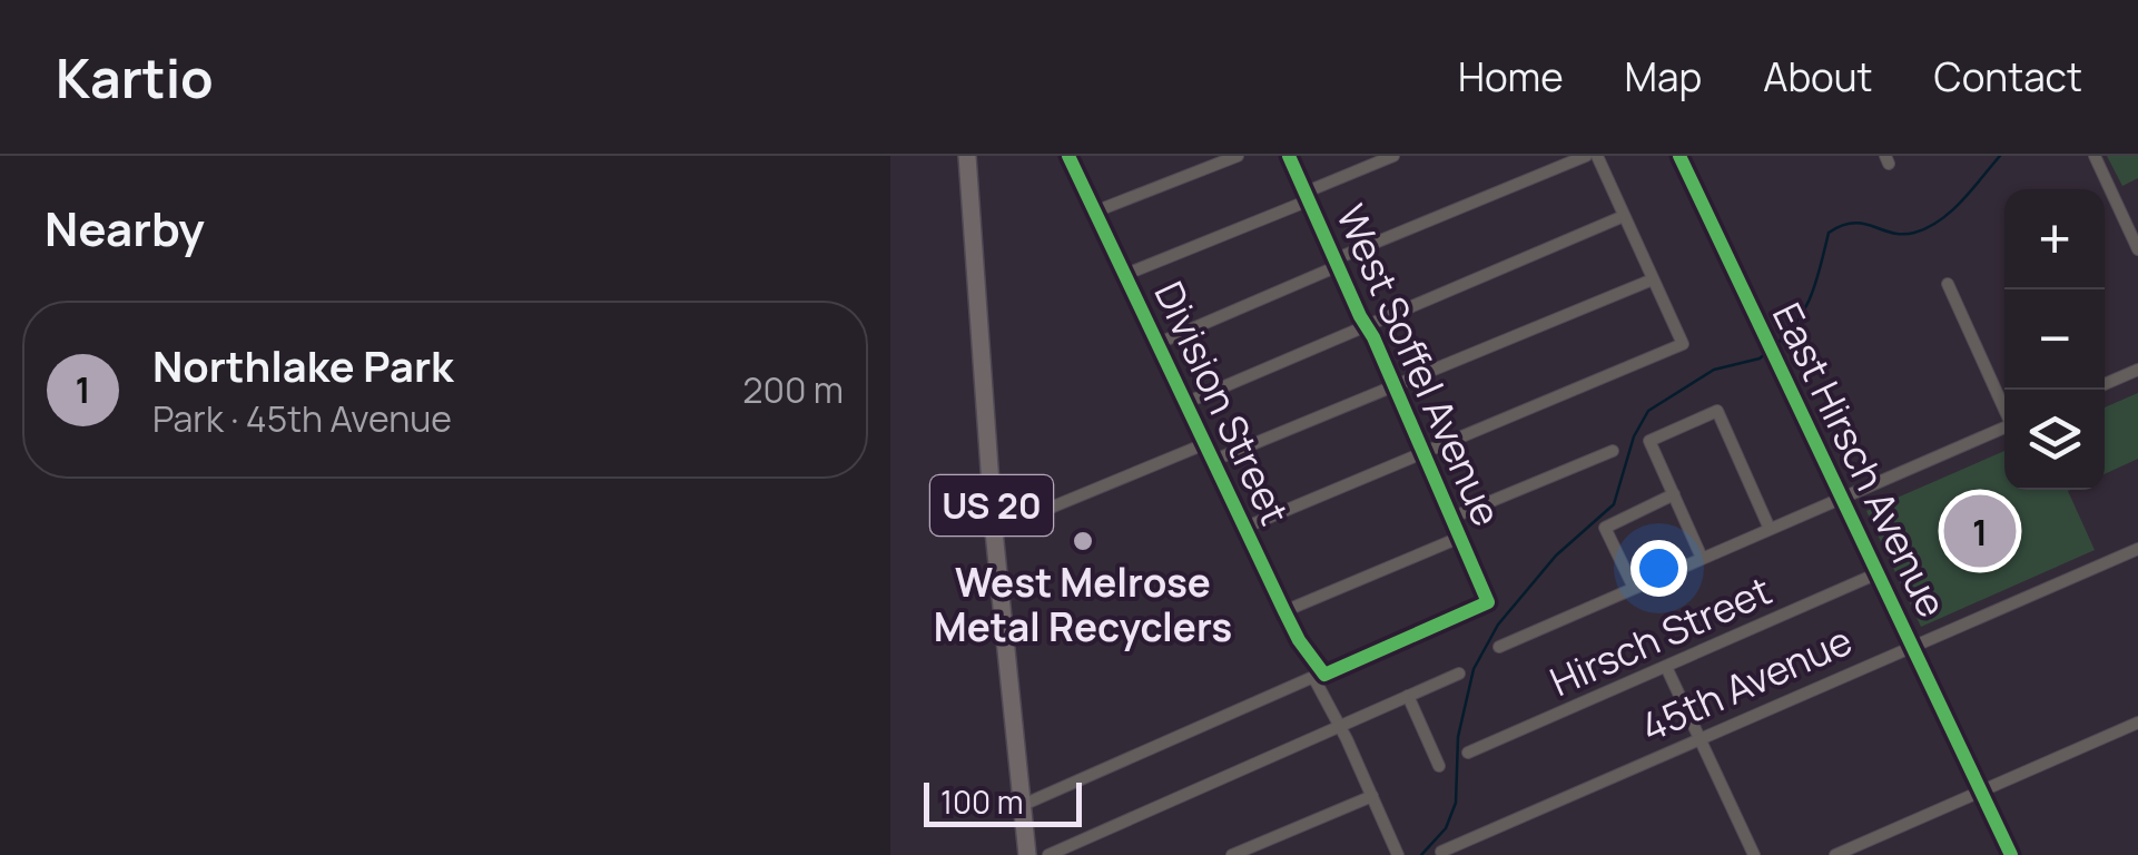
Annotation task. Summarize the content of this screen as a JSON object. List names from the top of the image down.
{
  "streets": {
    "main road": ["US 20"],
    "street": [
      "West Soffel Avenue",
      "Division Street",
      "East Hirsch Avenue",
      "Hirsch Street",
      "45th Avenue"
    ]
  },
  "crossings": [
    ["West Soffel Avenue", "Division Street"],
    ["East Hirsch Avenue", "Hirsch Street"],
    ["East Hirsch Avenue", "45th Avenue"]
  ],
  "places": ["West Melrose Metal Recyclers"],
  "scale_bar": "100 m",
  "page": {
    "header": "Kartio",
    "nav": [
      "Home",
      "Map",
      "About",
      "Contact"
    ],
    "heading": "Nearby",
    "map_buttons": ["+", "−"],
    "list": [
      {
        "mark": "1",
        "name": "Northlake Park",
        "note": "Park · 45th Avenue",
        "value": "200 m"
      }
    ],
    "pins": "1",
    "scale": "100 m"
  }
}
